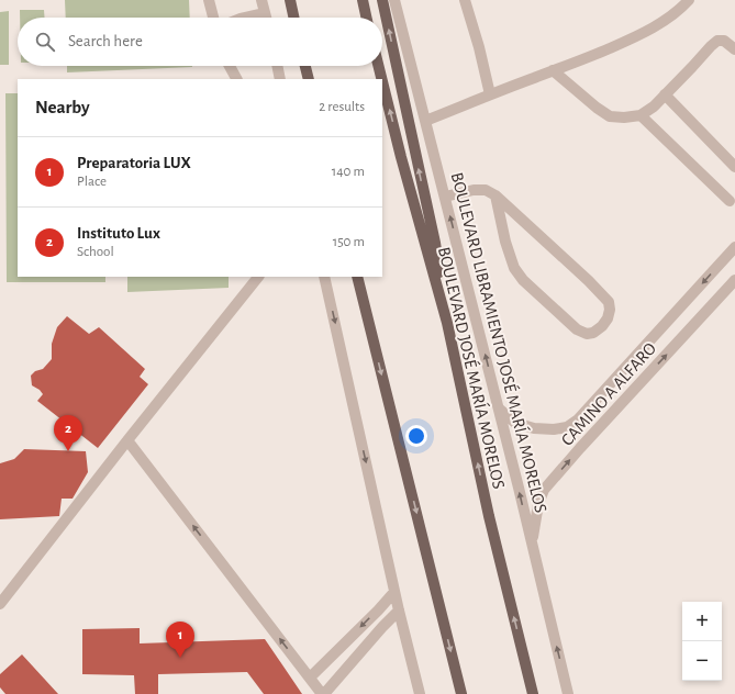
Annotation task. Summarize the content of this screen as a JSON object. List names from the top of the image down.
{
  "streets": {
    "main road": ["BOULEVARD JOSÉ MARÍA MORELOS"],
    "street": ["BOULEVARD LIBRAMIENTO JOSÉ MARÍA MORELOS", "CAMINO A ALFARO"]
  },
  "crossings": [
    ["BOULEVARD LIBRAMIENTO JOSÉ MARÍA MORELOS", "CAMINO A ALFARO"]
  ],
  "one_way": ["BOULEVARD LIBRAMIENTO JOSÉ MARÍA MORELOS"],
  "page": {
    "search": "Search here",
    "heading": ["Nearby", "2 results"],
    "list": [
      {
        "mark": "1",
        "name": "Preparatoria LUX",
        "note": "Place",
        "value": "140 m"
      },
      {
        "mark": "2",
        "name": "Instituto Lux",
        "note": "School",
        "value": "150 m"
      }
    ],
    "pins": ["2", "1"],
    "map_buttons": ["+", "−"]
  }
}
